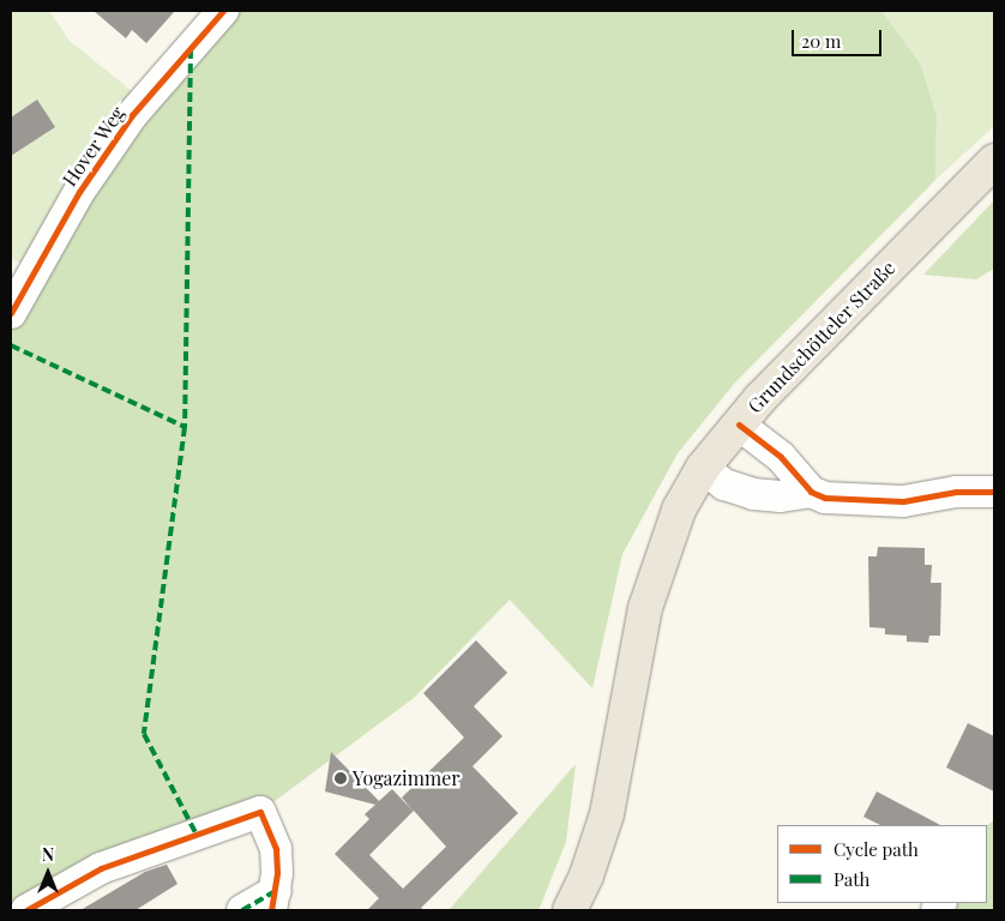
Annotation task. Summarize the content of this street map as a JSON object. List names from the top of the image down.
{
  "streets": {
    "main road": ["Grundschötteler Straße"],
    "street": ["Hover Weg"]
  },
  "places": ["Yogazimmer"],
  "legend": ["Cycle path", "Path"],
  "scale_bar": "20 m",
  "north": "top"
}
